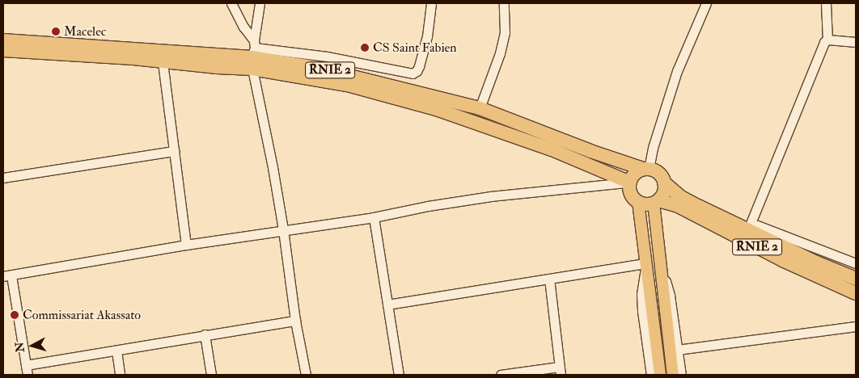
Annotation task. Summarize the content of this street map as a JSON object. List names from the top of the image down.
{
  "streets": {
    "highway": ["RNIE 2"]
  },
  "places": ["Macelec", "CS Saint Fabien", "Commissariat Akassato"],
  "north": "left"
}
